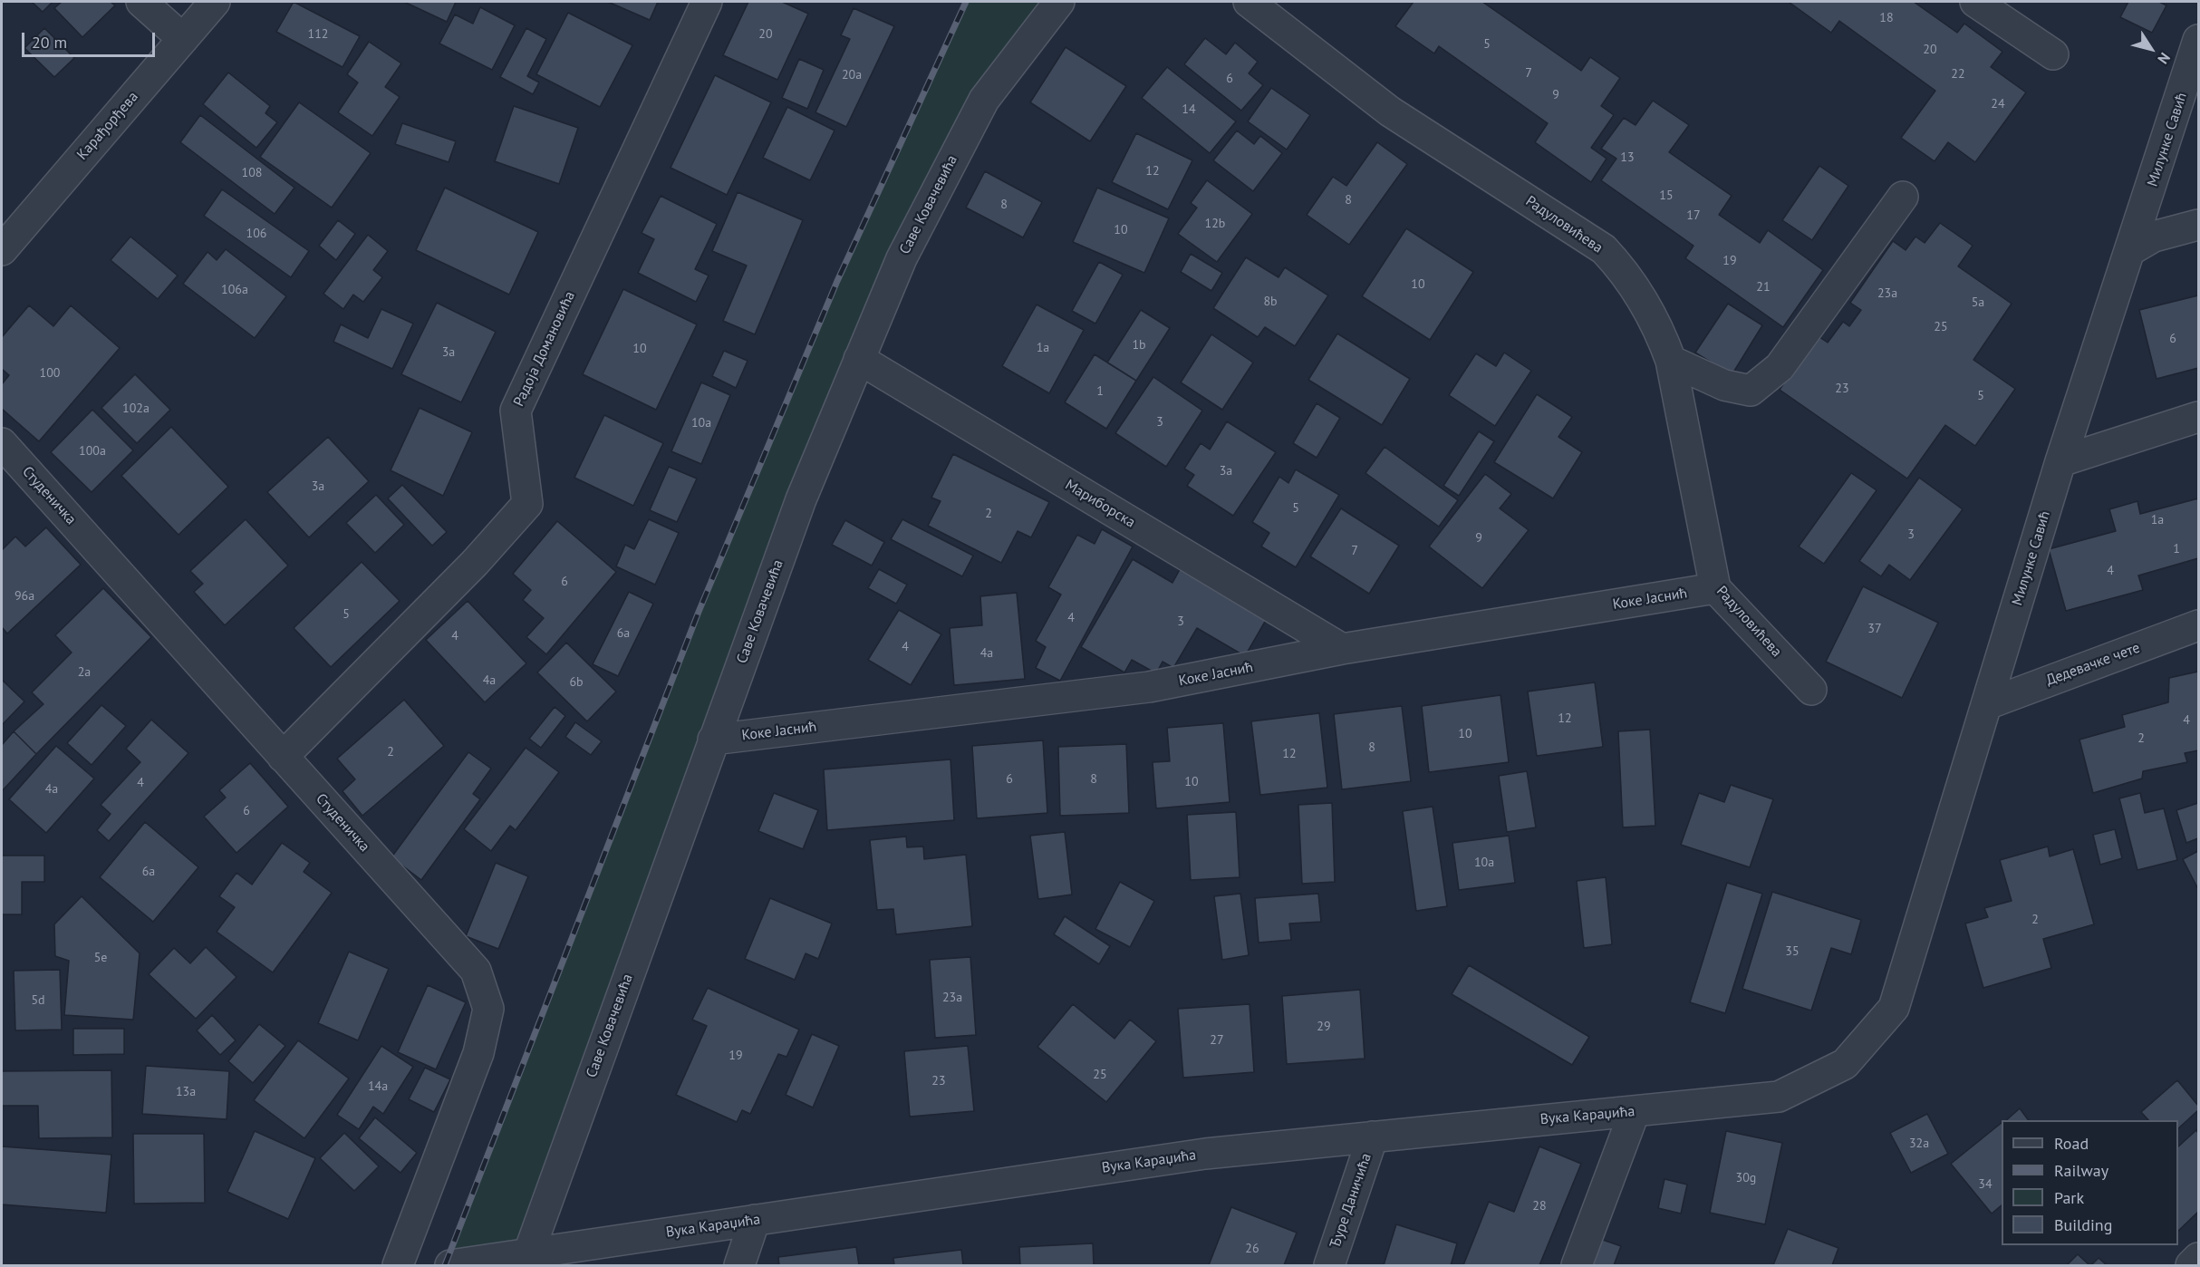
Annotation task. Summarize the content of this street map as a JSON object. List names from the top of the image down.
{
  "streets": {
    "street": [
      "Карађорђева",
      "Милунке Савић",
      "Саве Ковачевића",
      "Радуловићева",
      "Радоја Домановића",
      "Студеничка",
      "Мариборска",
      "Коке Јаснић",
      "Дедевачке чете",
      "Вука Караџића",
      "Ђуре Даничића"
    ]
  },
  "crossings": [
    ["Милунке Савић", "Дедевачке чете"],
    ["Милунке Савић", "Вука Караџића"],
    ["Саве Ковачевића", "Мариборска"],
    ["Саве Ковачевића", "Коке Јаснић"],
    ["Саве Ковачевића", "Вука Караџића"],
    ["Радуловићева", "Коке Јаснић"],
    ["Радоја Домановића", "Студеничка"],
    ["Мариборска", "Коке Јаснић"],
    ["Вука Караџића", "Ђуре Даничића"]
  ],
  "house_numbers": [
    "18",
    "112",
    "20",
    "5",
    "20",
    "7",
    "22",
    "20a",
    "6",
    "9",
    "24",
    "14",
    "13",
    "12",
    "108",
    "15",
    "8",
    "8",
    "17",
    "12b",
    "10",
    "106",
    "19",
    "10",
    "21",
    "106a",
    "23a",
    "8b",
    "5a",
    "25",
    "6",
    "1b",
    "1a",
    "10",
    "3a",
    "100",
    "23",
    "1",
    "5",
    "102a",
    "3",
    "10a",
    "100a",
    "3a",
    "3a",
    "5",
    "2",
    "1a",
    "3",
    "9",
    "1",
    "7",
    "4",
    "6",
    "96a",
    "5",
    "4",
    "3",
    "37",
    "6a",
    "4",
    "4",
    "4a",
    "2a",
    "4a",
    "6b",
    "12",
    "4",
    "10",
    "2",
    "8",
    "2",
    "12",
    "6",
    "8",
    "10",
    "4",
    "4a",
    "6",
    "10a",
    "6a",
    "2",
    "35",
    "5e",
    "23a",
    "5d",
    "29",
    "27",
    "19",
    "25",
    "23",
    "14a",
    "13a",
    "32a",
    "30g",
    "34",
    "28",
    "26"
  ],
  "legend": [
    "Road",
    "Railway",
    "Park",
    "Building"
  ],
  "scale_bar": "20 m",
  "north": "bottom right"
}
